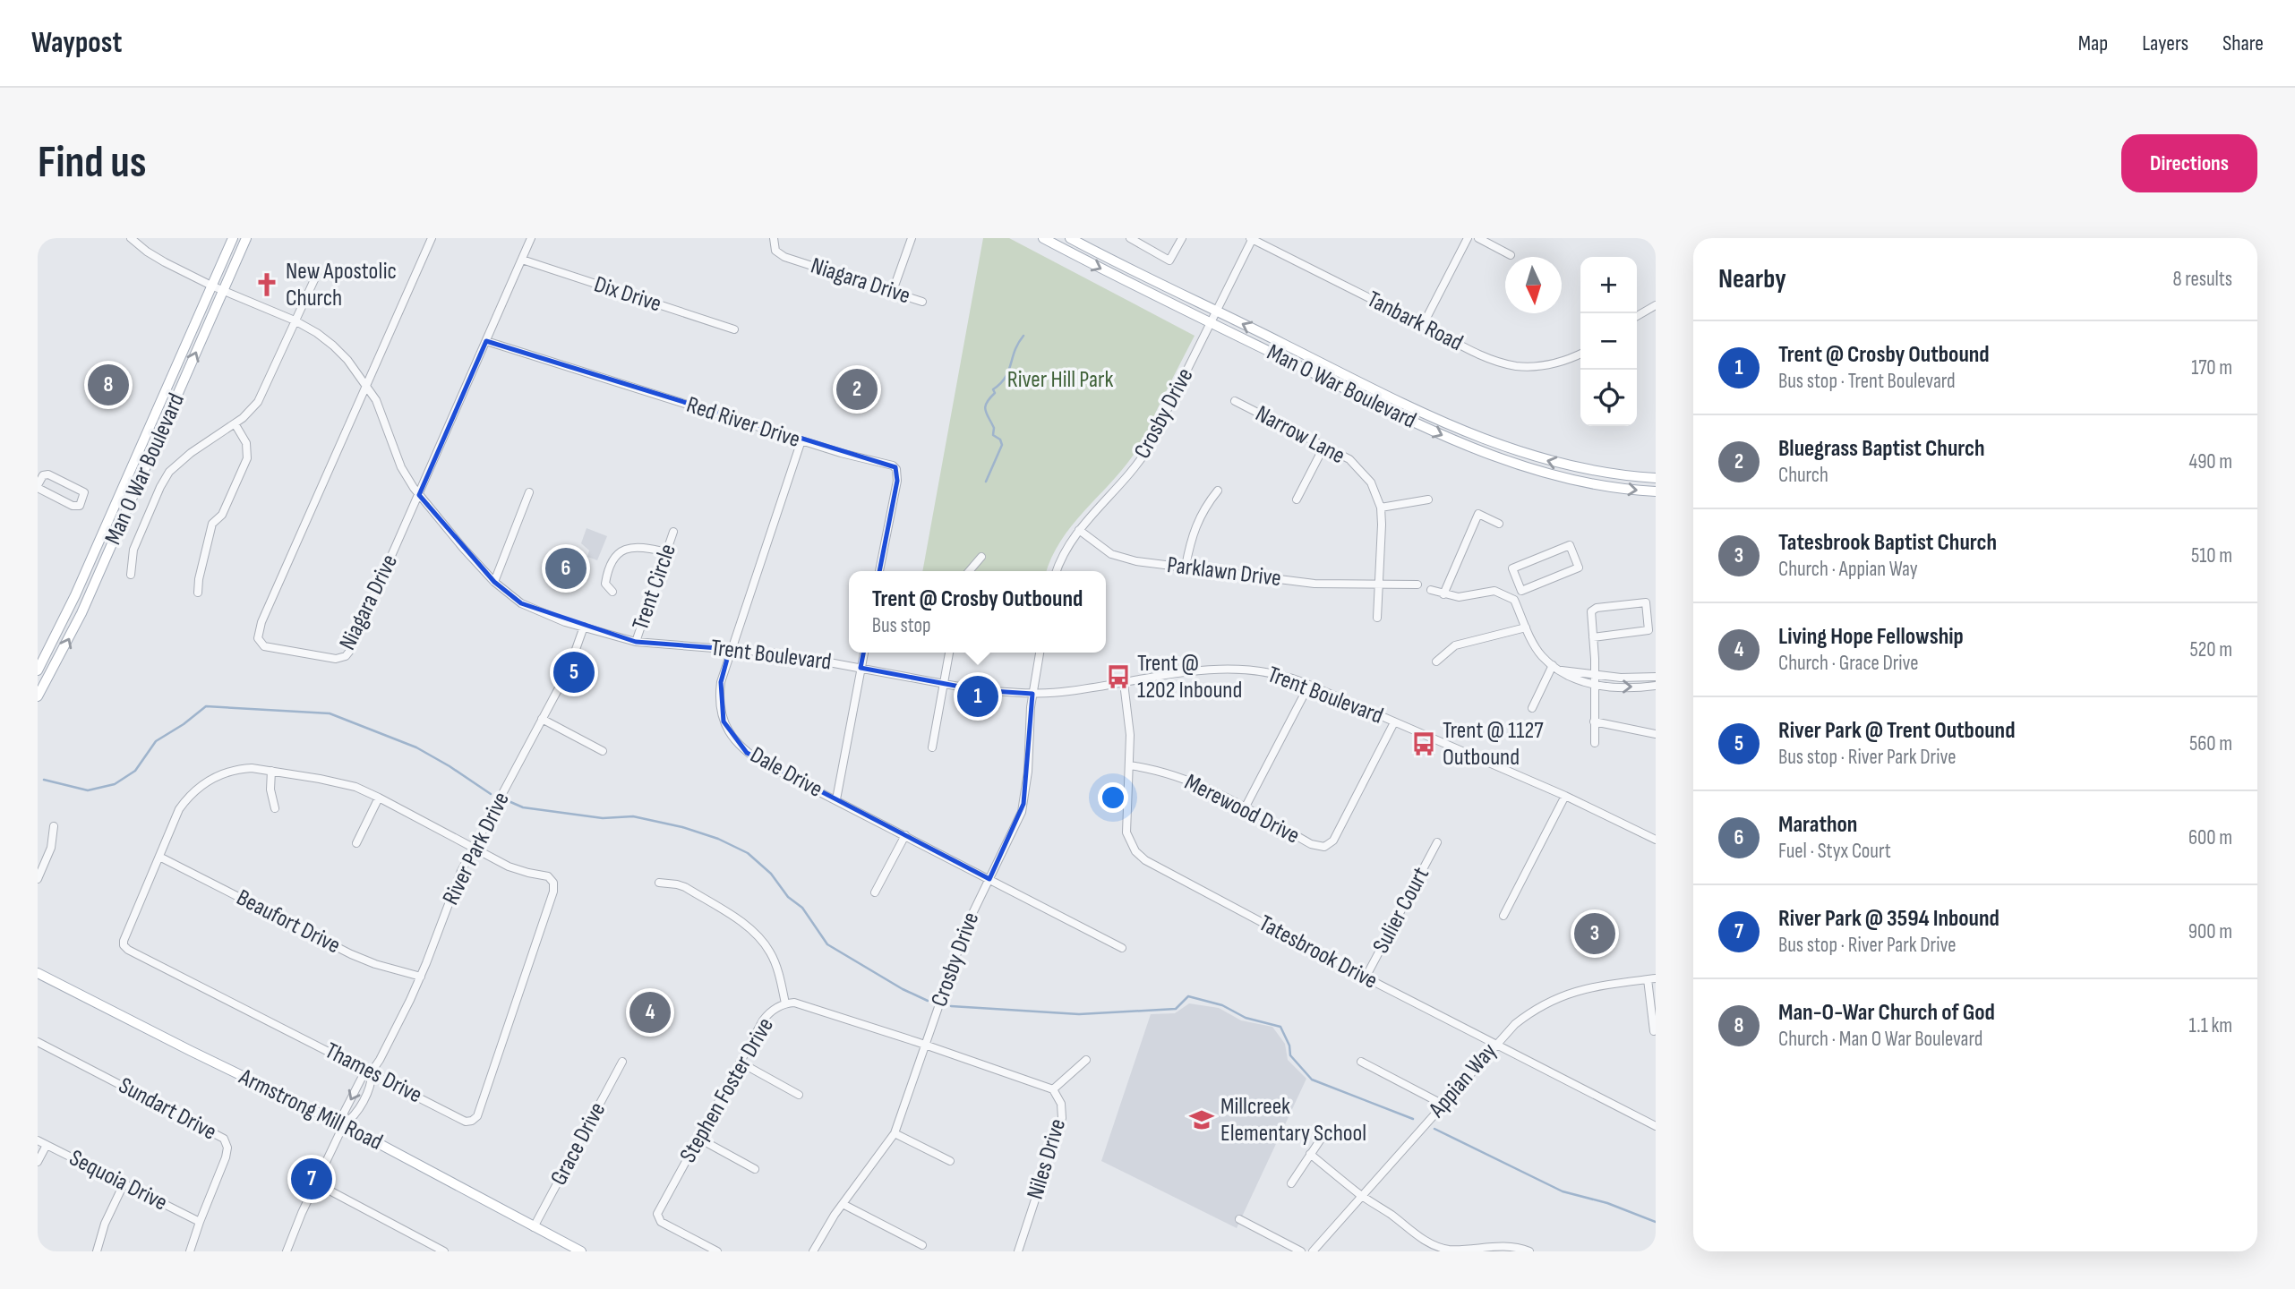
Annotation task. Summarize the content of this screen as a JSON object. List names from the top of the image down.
{
  "streets": {
    "main road": ["Man O War Boulevard", "Armstrong Mill Road"],
    "street": [
      "Niagara Drive",
      "Dix Drive",
      "Tanbark Road",
      "Crosby Drive",
      "Red River Drive",
      "Narrow Lane",
      "Parklawn Drive",
      "Trent Circle",
      "Trent Boulevard",
      "Dale Drive",
      "Merewood Drive",
      "River Park Drive",
      "Sulier Court",
      "Beaufort Drive",
      "Tatesbrook Drive",
      "Thames Drive",
      "Appian Way",
      "Stephen Foster Drive",
      "Sundart Drive",
      "Grace Drive",
      "Niles Drive",
      "Sequoia Drive"
    ]
  },
  "crossings": [
    ["Niagara Drive", "Dix Drive"],
    ["Niagara Drive", "Red River Drive"],
    ["Niagara Drive", "Trent Boulevard"],
    ["Tanbark Road", "Crosby Drive"],
    ["Man O War Boulevard", "Crosby Drive"],
    ["Man O War Boulevard", "Trent Boulevard"],
    ["Crosby Drive", "Parklawn Drive"],
    ["Crosby Drive", "Trent Boulevard"],
    ["Crosby Drive", "Dale Drive"],
    ["Crosby Drive", "Stephen Foster Drive"],
    ["Crosby Drive", "Niles Drive"],
    ["Red River Drive", "Dale Drive"],
    ["Narrow Lane", "Parklawn Drive"],
    ["Trent Circle", "Trent Boulevard"],
    ["Trent Boulevard", "Dale Drive"],
    ["Trent Boulevard", "Merewood Drive"],
    ["Trent Boulevard", "River Park Drive"],
    ["Trent Boulevard", "Tatesbrook Drive"],
    ["Merewood Drive", "Tatesbrook Drive"],
    ["River Park Drive", "Beaufort Drive"],
    ["River Park Drive", "Thames Drive"],
    ["River Park Drive", "Armstrong Mill Road"],
    ["Sulier Court", "Tatesbrook Drive"],
    ["Beaufort Drive", "Thames Drive"],
    ["Tatesbrook Drive", "Appian Way"],
    ["Stephen Foster Drive", "Niles Drive"],
    ["Sundart Drive", "Sequoia Drive"],
    ["Armstrong Mill Road", "Grace Drive"]
  ],
  "parks": ["River Hill Park"],
  "places": {
    "church": ["New Apostolic Church"],
    "bus stop": ["Trent @ 1202 Inbound", "Trent @ 1127 Outbound"],
    "school or university": ["Millcreek Elementary School"]
  },
  "north": "bottom",
  "page": {
    "header": "Waypost",
    "nav": ["Map", "Layers", "Share"],
    "buttons": "Directions",
    "title": "Find us",
    "heading": ["Nearby", "8 results"],
    "map_buttons": ["+", "−"],
    "list": [
      {
        "mark": "1",
        "name": "Trent @ Crosby Outbound",
        "note": "Bus stop · Trent Boulevard",
        "value": "170 m"
      },
      {
        "mark": "2",
        "name": "Bluegrass Baptist Church",
        "note": "Church",
        "value": "490 m"
      },
      {
        "mark": "3",
        "name": "Tatesbrook Baptist Church",
        "note": "Church · Appian Way",
        "value": "510 m"
      },
      {
        "mark": "4",
        "name": "Living Hope Fellowship",
        "note": "Church · Grace Drive",
        "value": "520 m"
      },
      {
        "mark": "5",
        "name": "River Park @ Trent Outbound",
        "note": "Bus stop · River Park Drive",
        "value": "560 m"
      },
      {
        "mark": "6",
        "name": "Marathon",
        "note": "Fuel · Styx Court",
        "value": "600 m"
      },
      {
        "mark": "7",
        "name": "River Park @ 3594 Inbound",
        "note": "Bus stop · River Park Drive",
        "value": "900 m"
      },
      {
        "mark": "8",
        "name": "Man-O-War Church of God",
        "note": "Church · Man O War Boulevard",
        "value": "1.1 km"
      }
    ],
    "pins": [
      "8",
      "2",
      "6",
      "5",
      "1",
      "3",
      "4",
      "7"
    ],
    "popup": ["Trent @ Crosby Outbound", "Bus stop"]
  }
}
